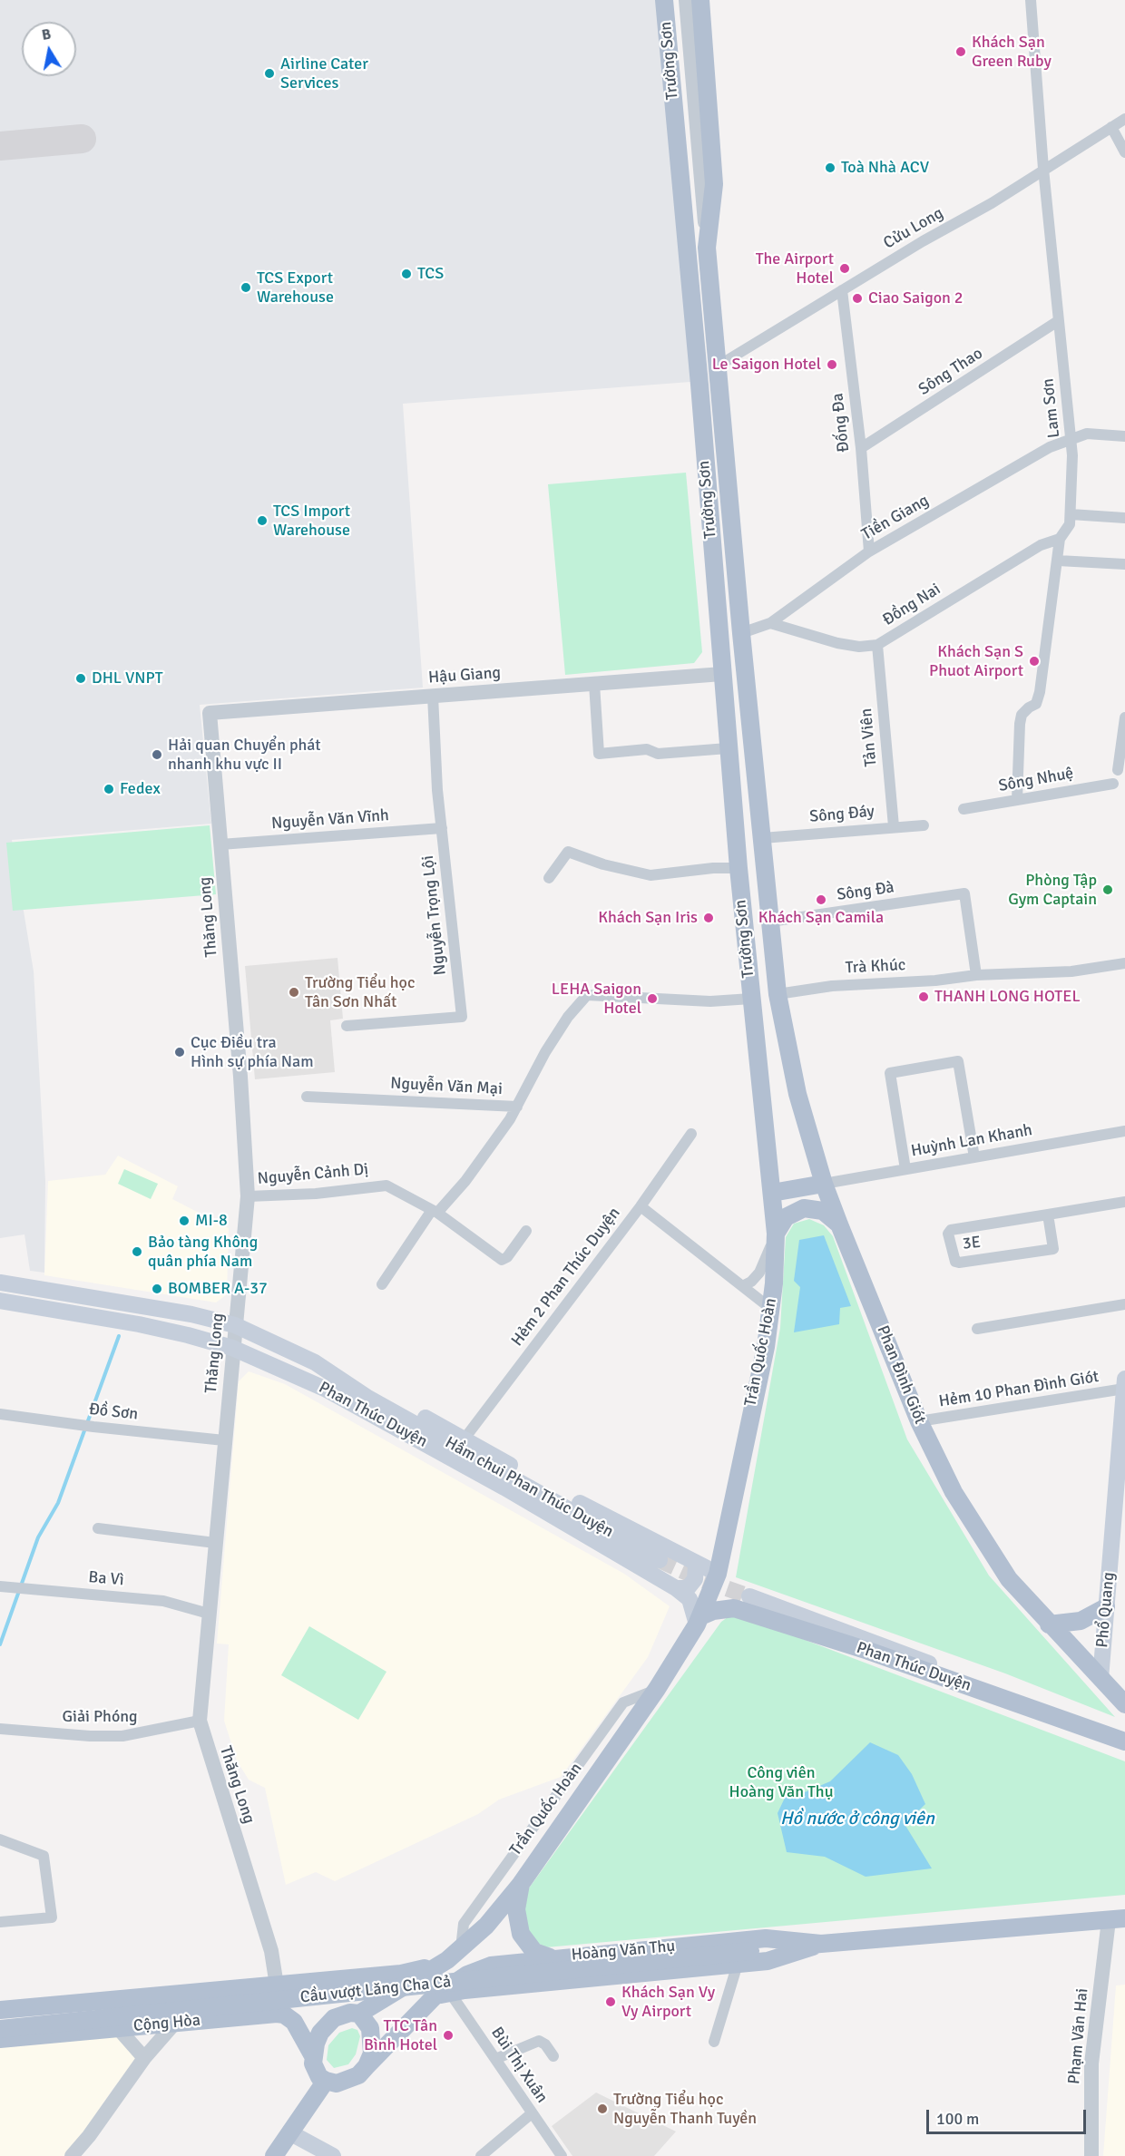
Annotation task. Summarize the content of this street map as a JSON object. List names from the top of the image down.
{
  "streets": {
    "main road": [
      "Trường Sơn",
      "Trần Quốc Hoàn",
      "Phan Đình Giót",
      "Phan Thúc Duyện",
      "Hầm chui Phan Thúc Duyện",
      "Phổ Quang",
      "Hoàng Văn Thụ",
      "Cầu vượt Lăng Cha Cả",
      "Cộng Hòa"
    ],
    "street": [
      "Cửu Long",
      "Sông Thao",
      "Lam Sơn",
      "Đống Đa",
      "Tiền Giang",
      "Đồng Nai",
      "Hậu Giang",
      "Tản Viên",
      "Sông Nhuệ",
      "Sông Đáy",
      "Nguyễn Văn Vĩnh",
      "Sông Đà",
      "Nguyễn Trọng Lội",
      "Thăng Long",
      "Trà Khúc",
      "Nguyễn Văn Mại",
      "Huỳnh Lan Khanh",
      "Nguyễn Cảnh Dị",
      "3E",
      "Hẻm 2 Phan Thúc Duyện",
      "Hẻm 10 Phan Đình Giót",
      "Đồ Sơn",
      "Ba Vì",
      "Giải Phóng",
      "Phạm Văn Hai",
      "Bùi Thị Xuân"
    ]
  },
  "crossings": [
    ["Trường Sơn", "Cửu Long"],
    ["Trường Sơn", "Tiền Giang"],
    ["Trường Sơn", "Hậu Giang"],
    ["Trường Sơn", "Sông Đáy"],
    ["Trường Sơn", "Sông Đà"],
    ["Trường Sơn", "Trà Khúc"],
    ["Trường Sơn", "Nguyễn Văn Mại"],
    ["Trường Sơn", "Trần Quốc Hoàn"],
    ["Trường Sơn", "Phan Đình Giót"],
    ["Cửu Long", "Lam Sơn"],
    ["Cửu Long", "Đống Đa"],
    ["Sông Thao", "Lam Sơn"],
    ["Sông Thao", "Đống Đa"],
    ["Lam Sơn", "Tiền Giang"],
    ["Lam Sơn", "Đồng Nai"],
    ["Lam Sơn", "Sông Nhuệ"],
    ["Đống Đa", "Tiền Giang"],
    ["Tiền Giang", "Đồng Nai"],
    ["Đồng Nai", "Tản Viên"],
    ["Hậu Giang", "Nguyễn Trọng Lội"],
    ["Hậu Giang", "Thăng Long"],
    ["Tản Viên", "Sông Đáy"],
    ["Nguyễn Văn Vĩnh", "Nguyễn Trọng Lội"],
    ["Nguyễn Văn Vĩnh", "Thăng Long"],
    ["Sông Đà", "Trà Khúc"],
    ["Thăng Long", "Nguyễn Cảnh Dị"],
    ["Thăng Long", "Đồ Sơn"],
    ["Thăng Long", "Phan Thúc Duyện"],
    ["Thăng Long", "Ba Vì"],
    ["Thăng Long", "Giải Phóng"],
    ["Thăng Long", "Cộng Hòa"],
    ["Trà Khúc", "Phan Đình Giót"],
    ["Nguyễn Văn Mại", "Trần Quốc Hoàn"],
    ["Huỳnh Lan Khanh", "Phan Đình Giót"],
    ["Hẻm 2 Phan Thúc Duyện", "Phan Thúc Duyện"],
    ["Trần Quốc Hoàn", "Phan Thúc Duyện"],
    ["Trần Quốc Hoàn", "Hoàng Văn Thụ"],
    ["Trần Quốc Hoàn", "Cộng Hòa"],
    ["Phan Đình Giót", "Hẻm 10 Phan Đình Giót"],
    ["Phan Đình Giót", "Phổ Quang"],
    ["Hẻm 10 Phan Đình Giót", "Phổ Quang"],
    ["Phan Thúc Duyện", "Hầm chui Phan Thúc Duyện"],
    ["Hoàng Văn Thụ", "Cầu vượt Lăng Cha Cả"],
    ["Hoàng Văn Thụ", "Cộng Hòa"],
    ["Hoàng Văn Thụ", "Phạm Văn Hai"],
    ["Hoàng Văn Thụ", "Bùi Thị Xuân"]
  ],
  "water": ["Hồ nước ở công viên"],
  "parks": ["Công viên Hoàng Văn Thụ"],
  "places": [
    "Khách Sạn Green Ruby",
    "Airline Cater Services",
    "Toà Nhà ACV",
    "The Airport Hotel",
    "TCS",
    "TCS Export Warehouse",
    "Ciao Saigon 2",
    "Le Saigon Hotel",
    "TCS Import Warehouse",
    "Khách Sạn S Phuot Airport",
    "DHL VNPT",
    "Hải quan Chuyển phát nhanh khu vực II",
    "Fedex",
    "Phòng Tập Gym Captain",
    "Khách Sạn Camila",
    "Khách Sạn Iris",
    "Trường Tiểu học Tân Sơn Nhất",
    "THANH LONG HOTEL",
    "LEHA Saigon Hotel",
    "Cục Điều tra Hình sự phía Nam",
    "MI-8",
    "Bảo tàng Không quân phía Nam",
    "BOMBER A-37",
    "Khách Sạn Vy Vy Airport",
    "TTC Tân Bình Hotel",
    "Trường Tiểu học Nguyễn Thanh Tuyền"
  ],
  "scale_bar": "100 m",
  "north": "top"
}
